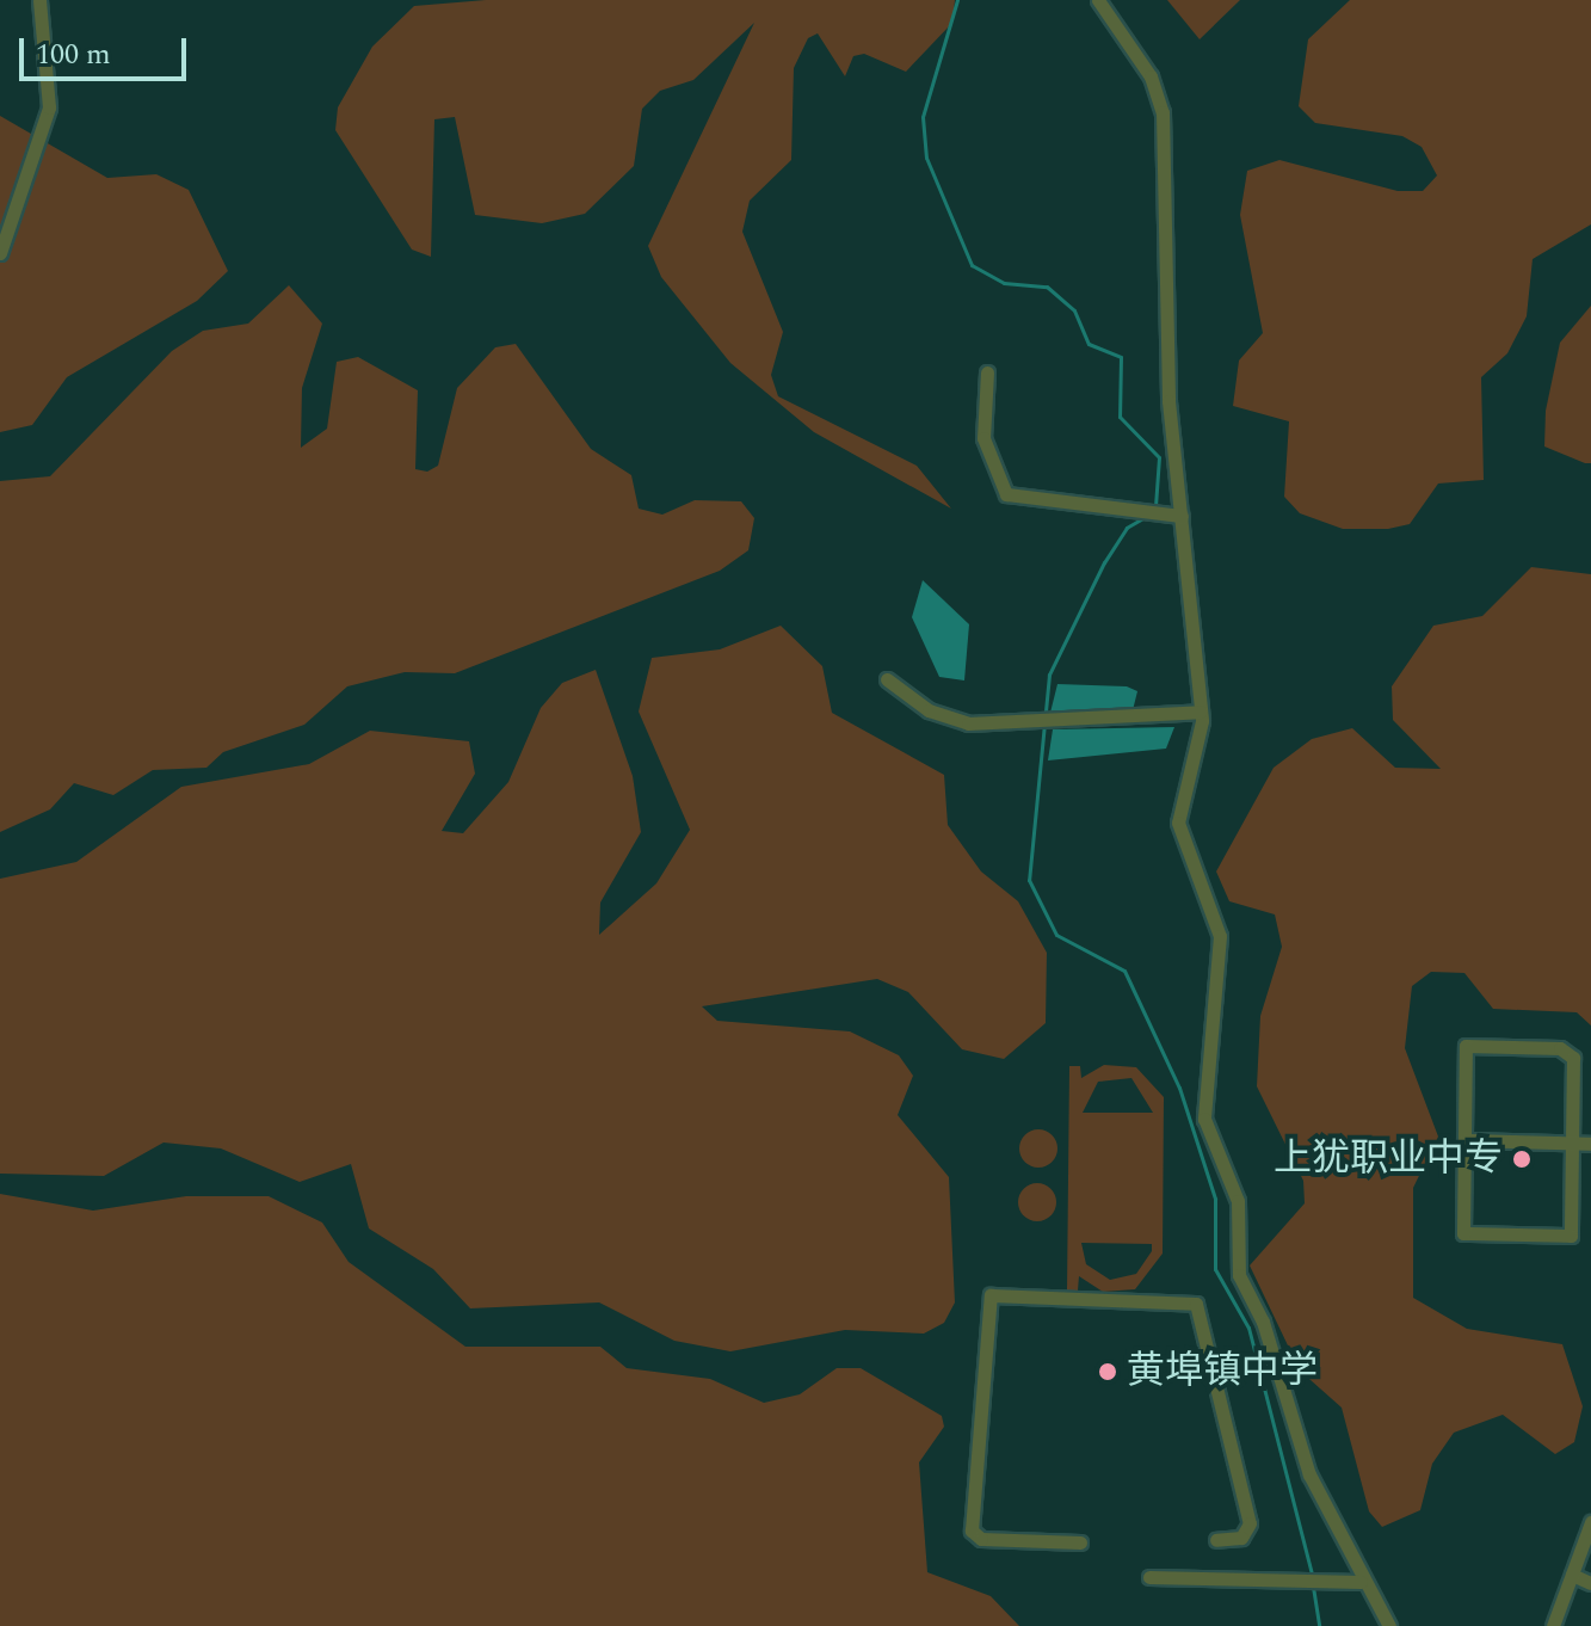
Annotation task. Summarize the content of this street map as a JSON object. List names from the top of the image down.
{
  "places": ["上犹职业中专", "黄埠镇中学"],
  "scale_bar": "100 m"
}
